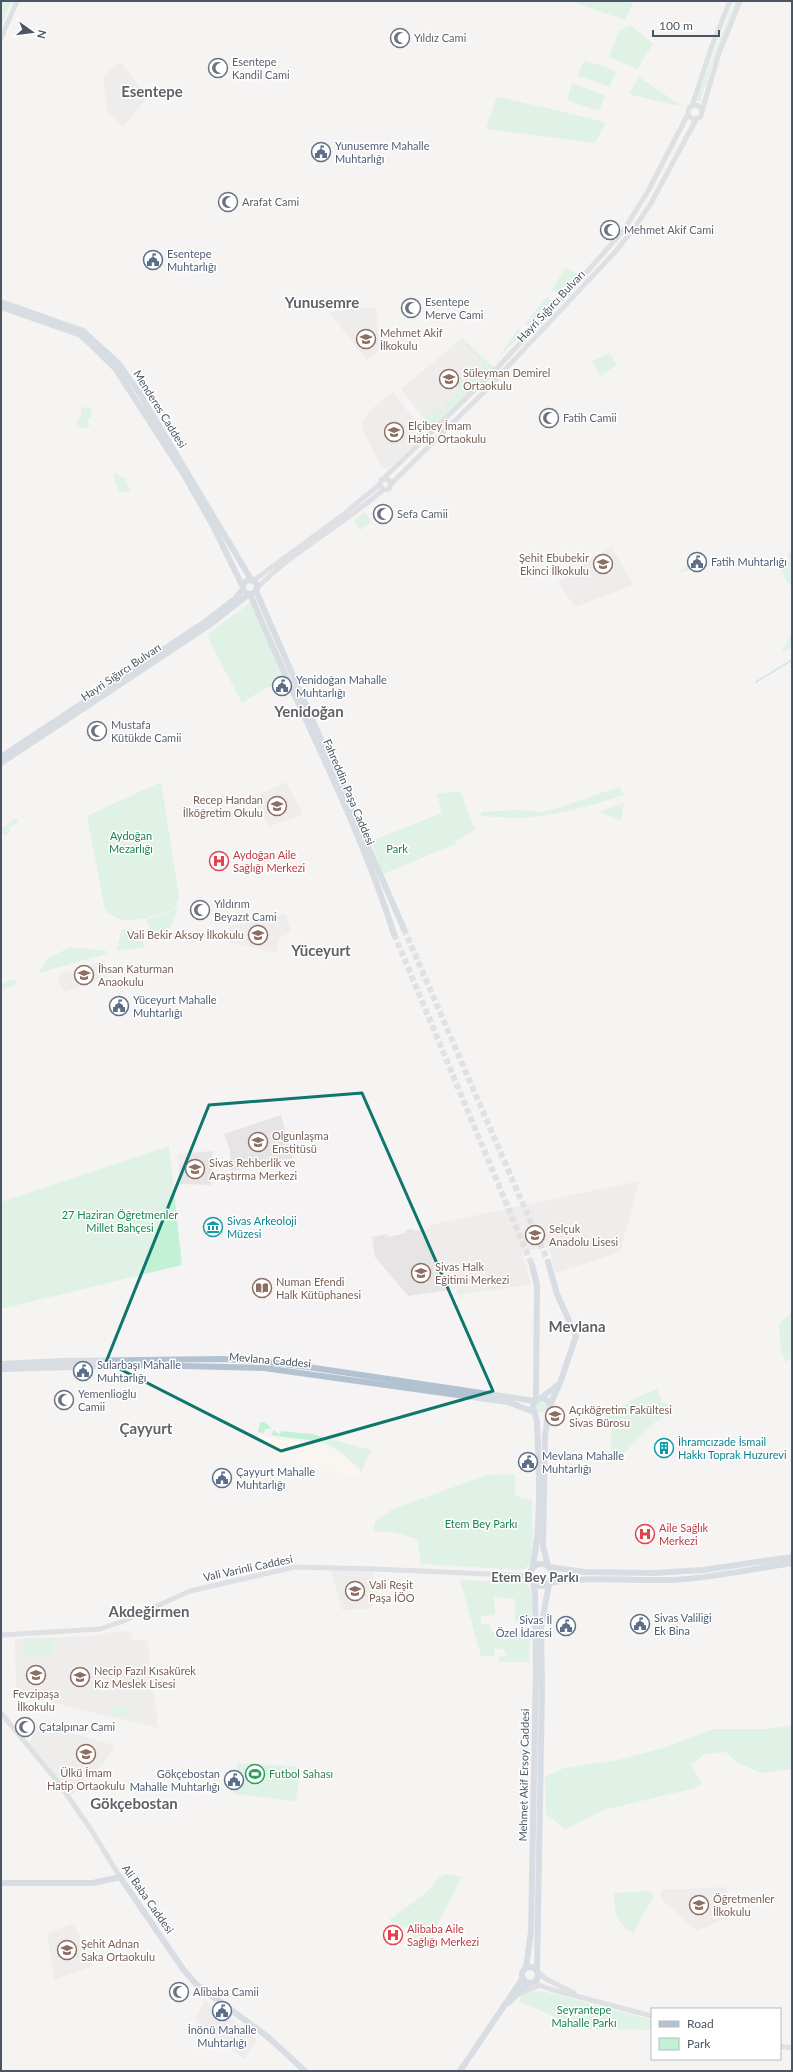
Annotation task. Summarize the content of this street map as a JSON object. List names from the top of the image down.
{
  "streets": {
    "main road": [
      "Hayri Sığırcı Bulvarı",
      "Menderes Caddesi",
      "Fahreddin Paşa Caddesi",
      "Mevlana Caddesi",
      "Mehmet Akif Ersoy Caddesi",
      "Ali Baba Caddesi"
    ],
    "street": ["Vali Varinli Caddesi"]
  },
  "crossings": [
    ["Hayri Sığırcı Bulvarı", "Menderes Caddesi"],
    ["Hayri Sığırcı Bulvarı", "Fahreddin Paşa Caddesi"],
    ["Menderes Caddesi", "Fahreddin Paşa Caddesi"],
    ["Vali Varinli Caddesi", "Mehmet Akif Ersoy Caddesi"]
  ],
  "districts": [
    "Esentepe",
    "Yunusemre",
    "Yenidoğan",
    "Yüceyurt",
    "Mevlana",
    "Çayyurt",
    "Etem Bey Parkı",
    "Akdeğirmen",
    "Gökçebostan"
  ],
  "parks": [
    "Aydoğan Mezarlığı",
    "Park",
    "27 Haziran Öğretmenler Millet Bahçesi",
    "Etem Bey Parkı",
    "Seyrantepe Mahalle Parkı"
  ],
  "places": {
    "mosque": [
      "Yıldız Cami",
      "Esentepe Kandil Cami",
      "Arafat Cami",
      "Mehmet Akif Cami",
      "Esentepe Merve Cami",
      "Fatih Camii",
      "Sefa Camii",
      "Mustafa Kütükde Camii",
      "Yıldırım Beyazıt Cami",
      "Yemenlioğlu Camii",
      "Çatalpınar Cami",
      "Alibaba Camii"
    ],
    "public building": [
      "Yunusemre Mahalle Muhtarlığı",
      "Esentepe Muhtarlığı",
      "Fatih Muhtarlığı",
      "Yenidoğan Mahalle Muhtarlığı",
      "Yüceyurt Mahalle Muhtarlığı",
      "Sularbaşı Mahalle Muhtarlığı",
      "Mevlana Mahalle Muhtarlığı",
      "Çayyurt Mahalle Muhtarlığı",
      "Sivas Valiliği Ek Bina",
      "Sivas İl Özel İdaresi",
      "Gökçebostan Mahalle Muhtarlığı",
      "İnönü Mahalle Muhtarlığı"
    ],
    "school or university": [
      "Mehmet Akif İlkokulu",
      "Süleyman Demirel Ortaokulu",
      "Elçibey İmam Hatip Ortaokulu",
      "Şehit Ebubekir Ekinci İlkokulu",
      "Recep Handan İlköğretim Okulu",
      "Vali Bekir Aksoy İlkokulu",
      "İhsan Katurman Anaokulu",
      "Olgunlaşma Enstitüsü",
      "Sivas Rehberlik ve Araştırma Merkezi",
      "Selçuk Anadolu Lisesi",
      "Sivas Halk Eğitimi Merkezi",
      "Açıköğretim Fakültesi Sivas Bürosu",
      "Vali Reşit Paşa İÖO",
      "Fevzipaşa İlkokulu",
      "Necip Fazıl Kısakürek Kız Meslek Lisesi",
      "Ülkü İmam Hatip Ortaokulu",
      "Öğretmenler İlkokulu",
      "Şehit Adnan Saka Ortaokulu"
    ],
    "hospital": ["Aydoğan Aile Sağlığı Merkezi", "Aile Sağlık Merkezi", "Alibaba Aile Sağlığı Merkezi"],
    "museum": ["Sivas Arkeoloji Müzesi"],
    "library": ["Numan Efendi Halk Kütüphanesi"],
    "building": ["İhramcızade İsmail Hakkı Toprak Huzurevi"],
    "sports": ["Futbol Sahası"]
  },
  "legend": ["Road", "Park"],
  "scale_bar": "100 m",
  "north": "right"
}
